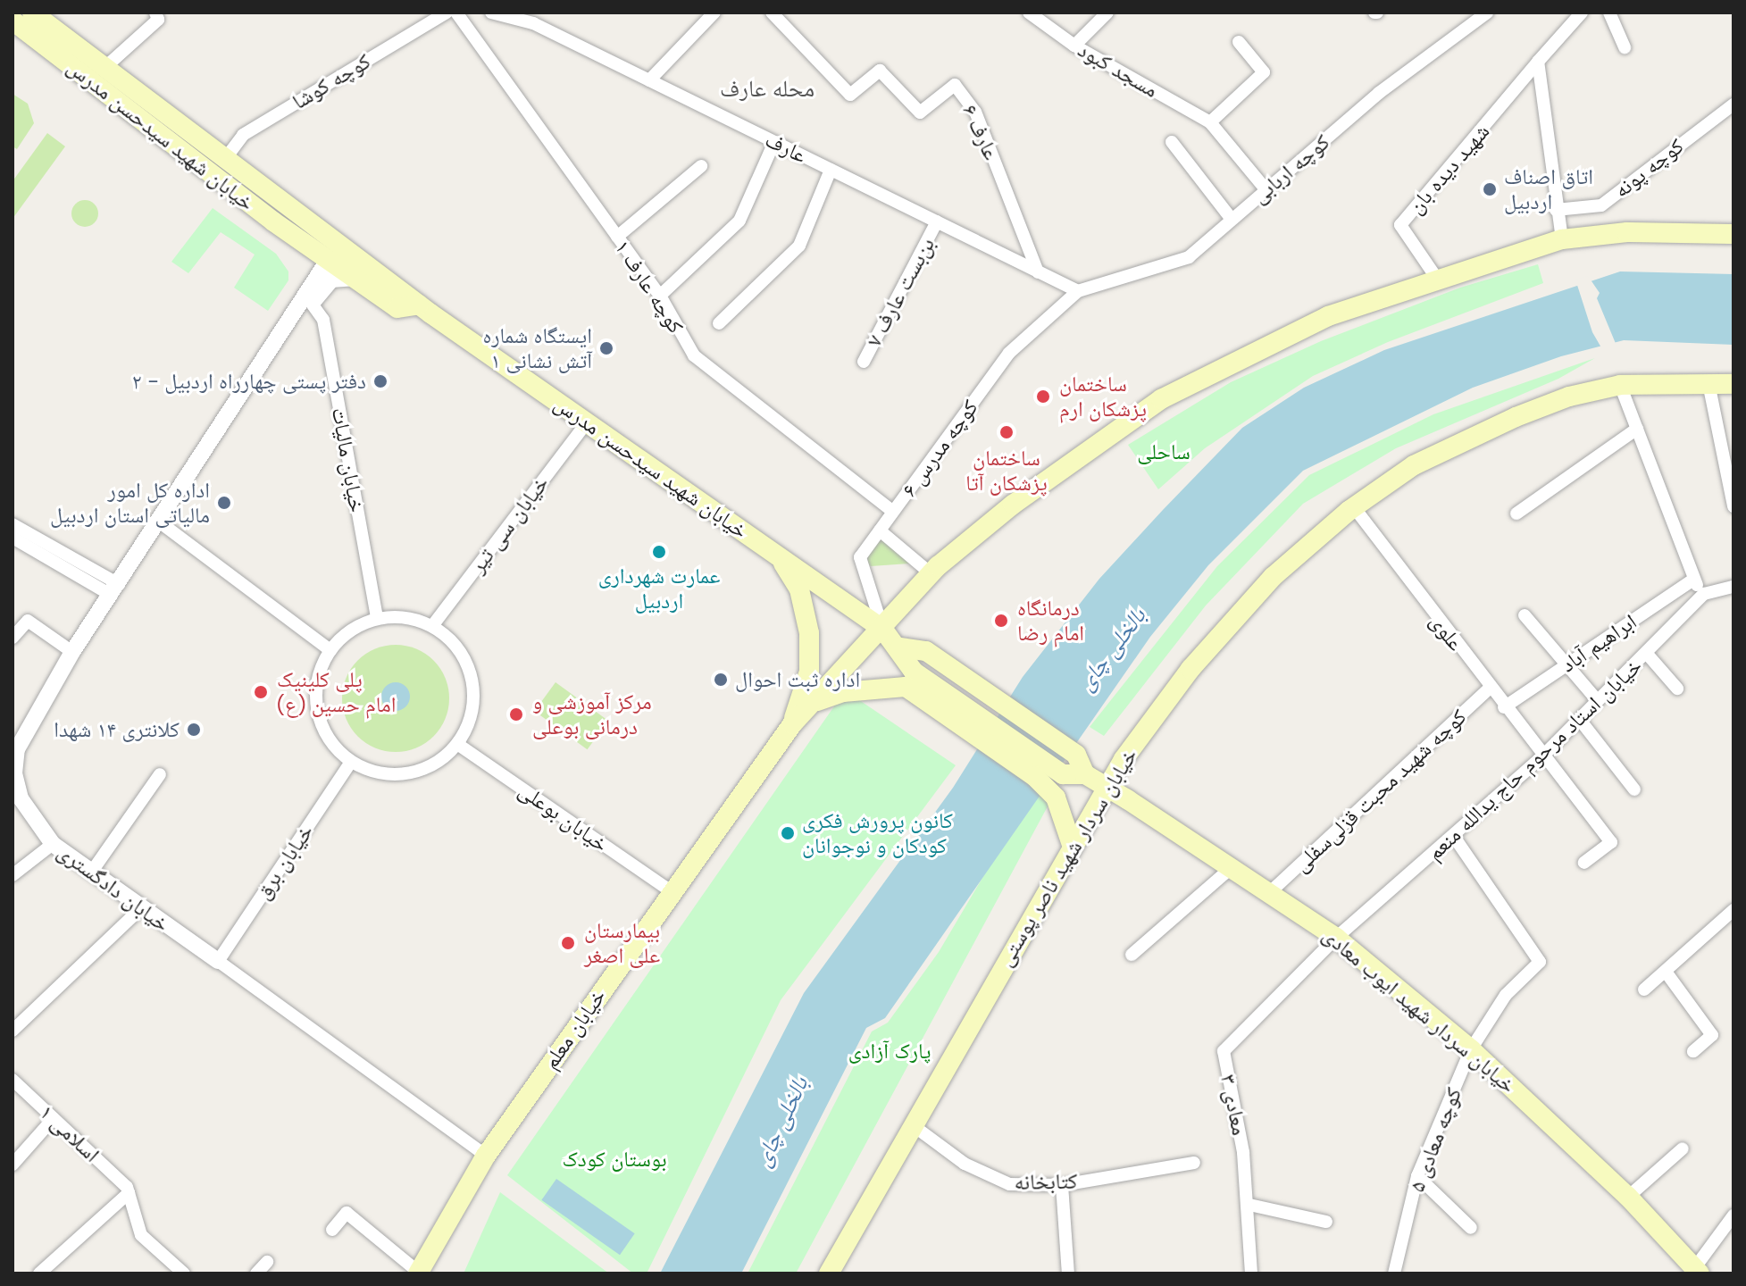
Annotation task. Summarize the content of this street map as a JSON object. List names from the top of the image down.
{
  "streets": {
    "main road": [
      "خیابان شهید سیدحسن مدرس",
      "خیابان سردار شهید ناصر پوستی",
      "خیابان سردار شهید ایوب معادی",
      "خیابان معلم"
    ],
    "street": [
      "مسجد کبود",
      "کوچه کوشا",
      "عارف ۶",
      "عارف",
      "کوچه پونه",
      "کوچه اربابی",
      "شهید دیده بان",
      "کوچه عارف ۱",
      "بن‌بست عارف ۷",
      "کوچه مدرس ۶",
      "خیابان مالیات",
      "خیابان سی تیر",
      "علوی",
      "ابراهیم آباد",
      "خیابان استاد مرحوم حاج یدالله منعم",
      "کوچه شهید محبت قزلی‌سفلی",
      "خیابان بوعلی",
      "خیابان برق",
      "خیابان دادگستری",
      "معادی ۳",
      "اسلامی ۱",
      "کوچه معادی ۵",
      "کتابخانه"
    ]
  },
  "crossings": [
    ["کوچه کوشا", "خیابان شهید سیدحسن مدرس"],
    ["عارف ۶", "عارف"],
    ["خیابان شهید سیدحسن مدرس", "کوچه مدرس ۶"],
    ["خیابان شهید سیدحسن مدرس", "خیابان سی تیر"],
    ["خیابان شهید سیدحسن مدرس", "خیابان دادگستری"],
    ["خیابان شهید سیدحسن مدرس", "خیابان معلم"],
    ["عارف", "کوچه اربابی"],
    ["عارف", "بن‌بست عارف ۷"],
    ["عارف", "کوچه مدرس ۶"],
    ["کوچه اربابی", "کوچه مدرس ۶"],
    ["شهید دیده بان", "خیابان معلم"],
    ["کوچه عارف ۱", "کوچه مدرس ۶"],
    ["کوچه مدرس ۶", "خیابان معلم"],
    ["خیابان مالیات", "خیابان سی تیر"],
    ["خیابان مالیات", "خیابان بوعلی"],
    ["خیابان مالیات", "خیابان برق"],
    ["خیابان مالیات", "خیابان دادگستری"],
    ["خیابان سی تیر", "خیابان بوعلی"],
    ["خیابان سی تیر", "خیابان برق"],
    ["علوی", "ابراهیم آباد"],
    ["علوی", "خیابان استاد مرحوم حاج یدالله منعم"],
    ["علوی", "کوچه شهید محبت قزلی‌سفلی"],
    ["علوی", "خیابان سردار شهید ناصر پوستی"],
    ["خیابان استاد مرحوم حاج یدالله منعم", "خیابان سردار شهید ایوب معادی"],
    ["خیابان استاد مرحوم حاج یدالله منعم", "معادی ۳"],
    ["خیابان استاد مرحوم حاج یدالله منعم", "کوچه معادی ۵"],
    ["کوچه شهید محبت قزلی‌سفلی", "خیابان سردار شهید ایوب معادی"],
    ["خیابان بوعلی", "خیابان برق"],
    ["خیابان بوعلی", "خیابان معلم"],
    ["خیابان سردار شهید ناصر پوستی", "خیابان سردار شهید ایوب معادی"],
    ["خیابان سردار شهید ناصر پوستی", "کتابخانه"],
    ["خیابان برق", "خیابان دادگستری"],
    ["خیابان دادگستری", "خیابان معلم"],
    ["خیابان سردار شهید ایوب معادی", "معادی ۳"],
    ["خیابان سردار شهید ایوب معادی", "کوچه معادی ۵"]
  ],
  "districts": ["محله عارف"],
  "water": ["بالخلی چای"],
  "parks": ["ساحلی", "پارک آزادی", "بوستان کودک"],
  "places": [
    "اتاق اصناف اردبیل",
    "ایستگاه شماره ۱ آتش نشانی",
    "دفتر پستی چهارراه اردبیل - ۲",
    "ساختمان پزشکان ارم",
    "ساختمان پزشکان آتا",
    "اداره کل امور مالیاتی استان اردبیل",
    "عمارت شهرداری اردبیل",
    "درمانگاه امام رضا",
    "اداره ثبت احوال",
    "پلی کلینیک امام حسین (ع)",
    "مرکز آموزشی و درمانی بوعلی",
    "کلانتری ۱۴ شهدا",
    "کانون پرورش فکری کودکان و نوجوانان",
    "بیمارستان علی اصغر"
  ]
}
